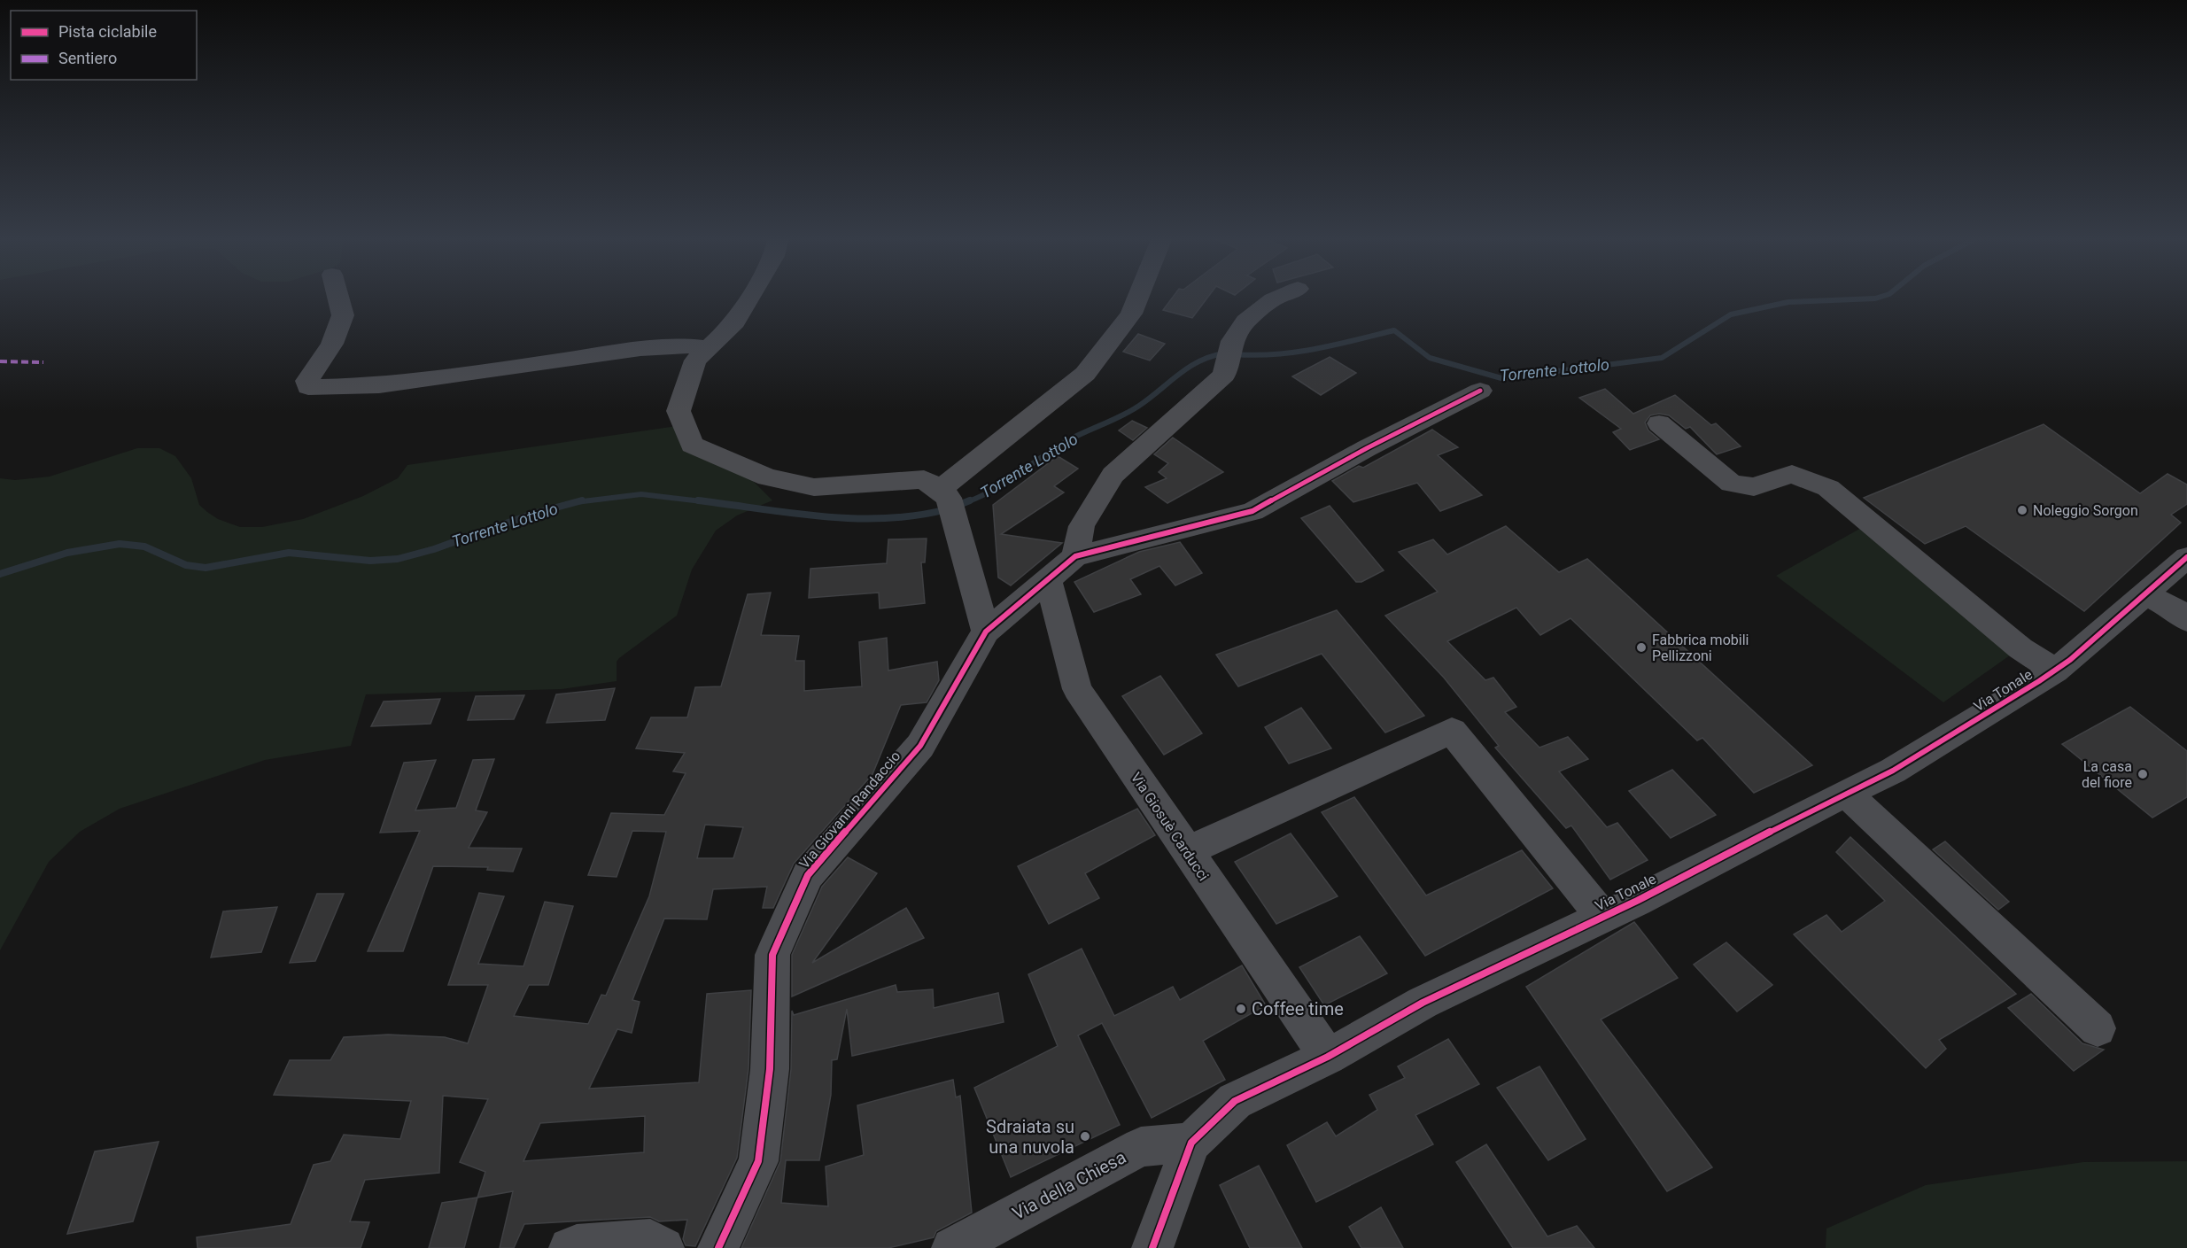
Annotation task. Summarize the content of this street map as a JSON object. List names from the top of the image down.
{
  "streets": {
    "street": [
      "Via Tonale",
      "Via Giovanni Randaccio",
      "Via Giosuè Carducci",
      "Via della Chiesa"
    ]
  },
  "crossings": [
    ["Via Tonale", "Via Giosuè Carducci"],
    ["Via Tonale", "Via della Chiesa"],
    ["Via Giovanni Randaccio", "Via Giosuè Carducci"]
  ],
  "water": ["Torrente Lottolo"],
  "places": [
    "Noleggio Sorgon",
    "Fabbrica mobili Pellizzoni",
    "La casa del fiore",
    "Coffee time",
    "Sdraiata su una nuvola"
  ],
  "legend": ["Pista ciclabile", "Sentiero"]
}
